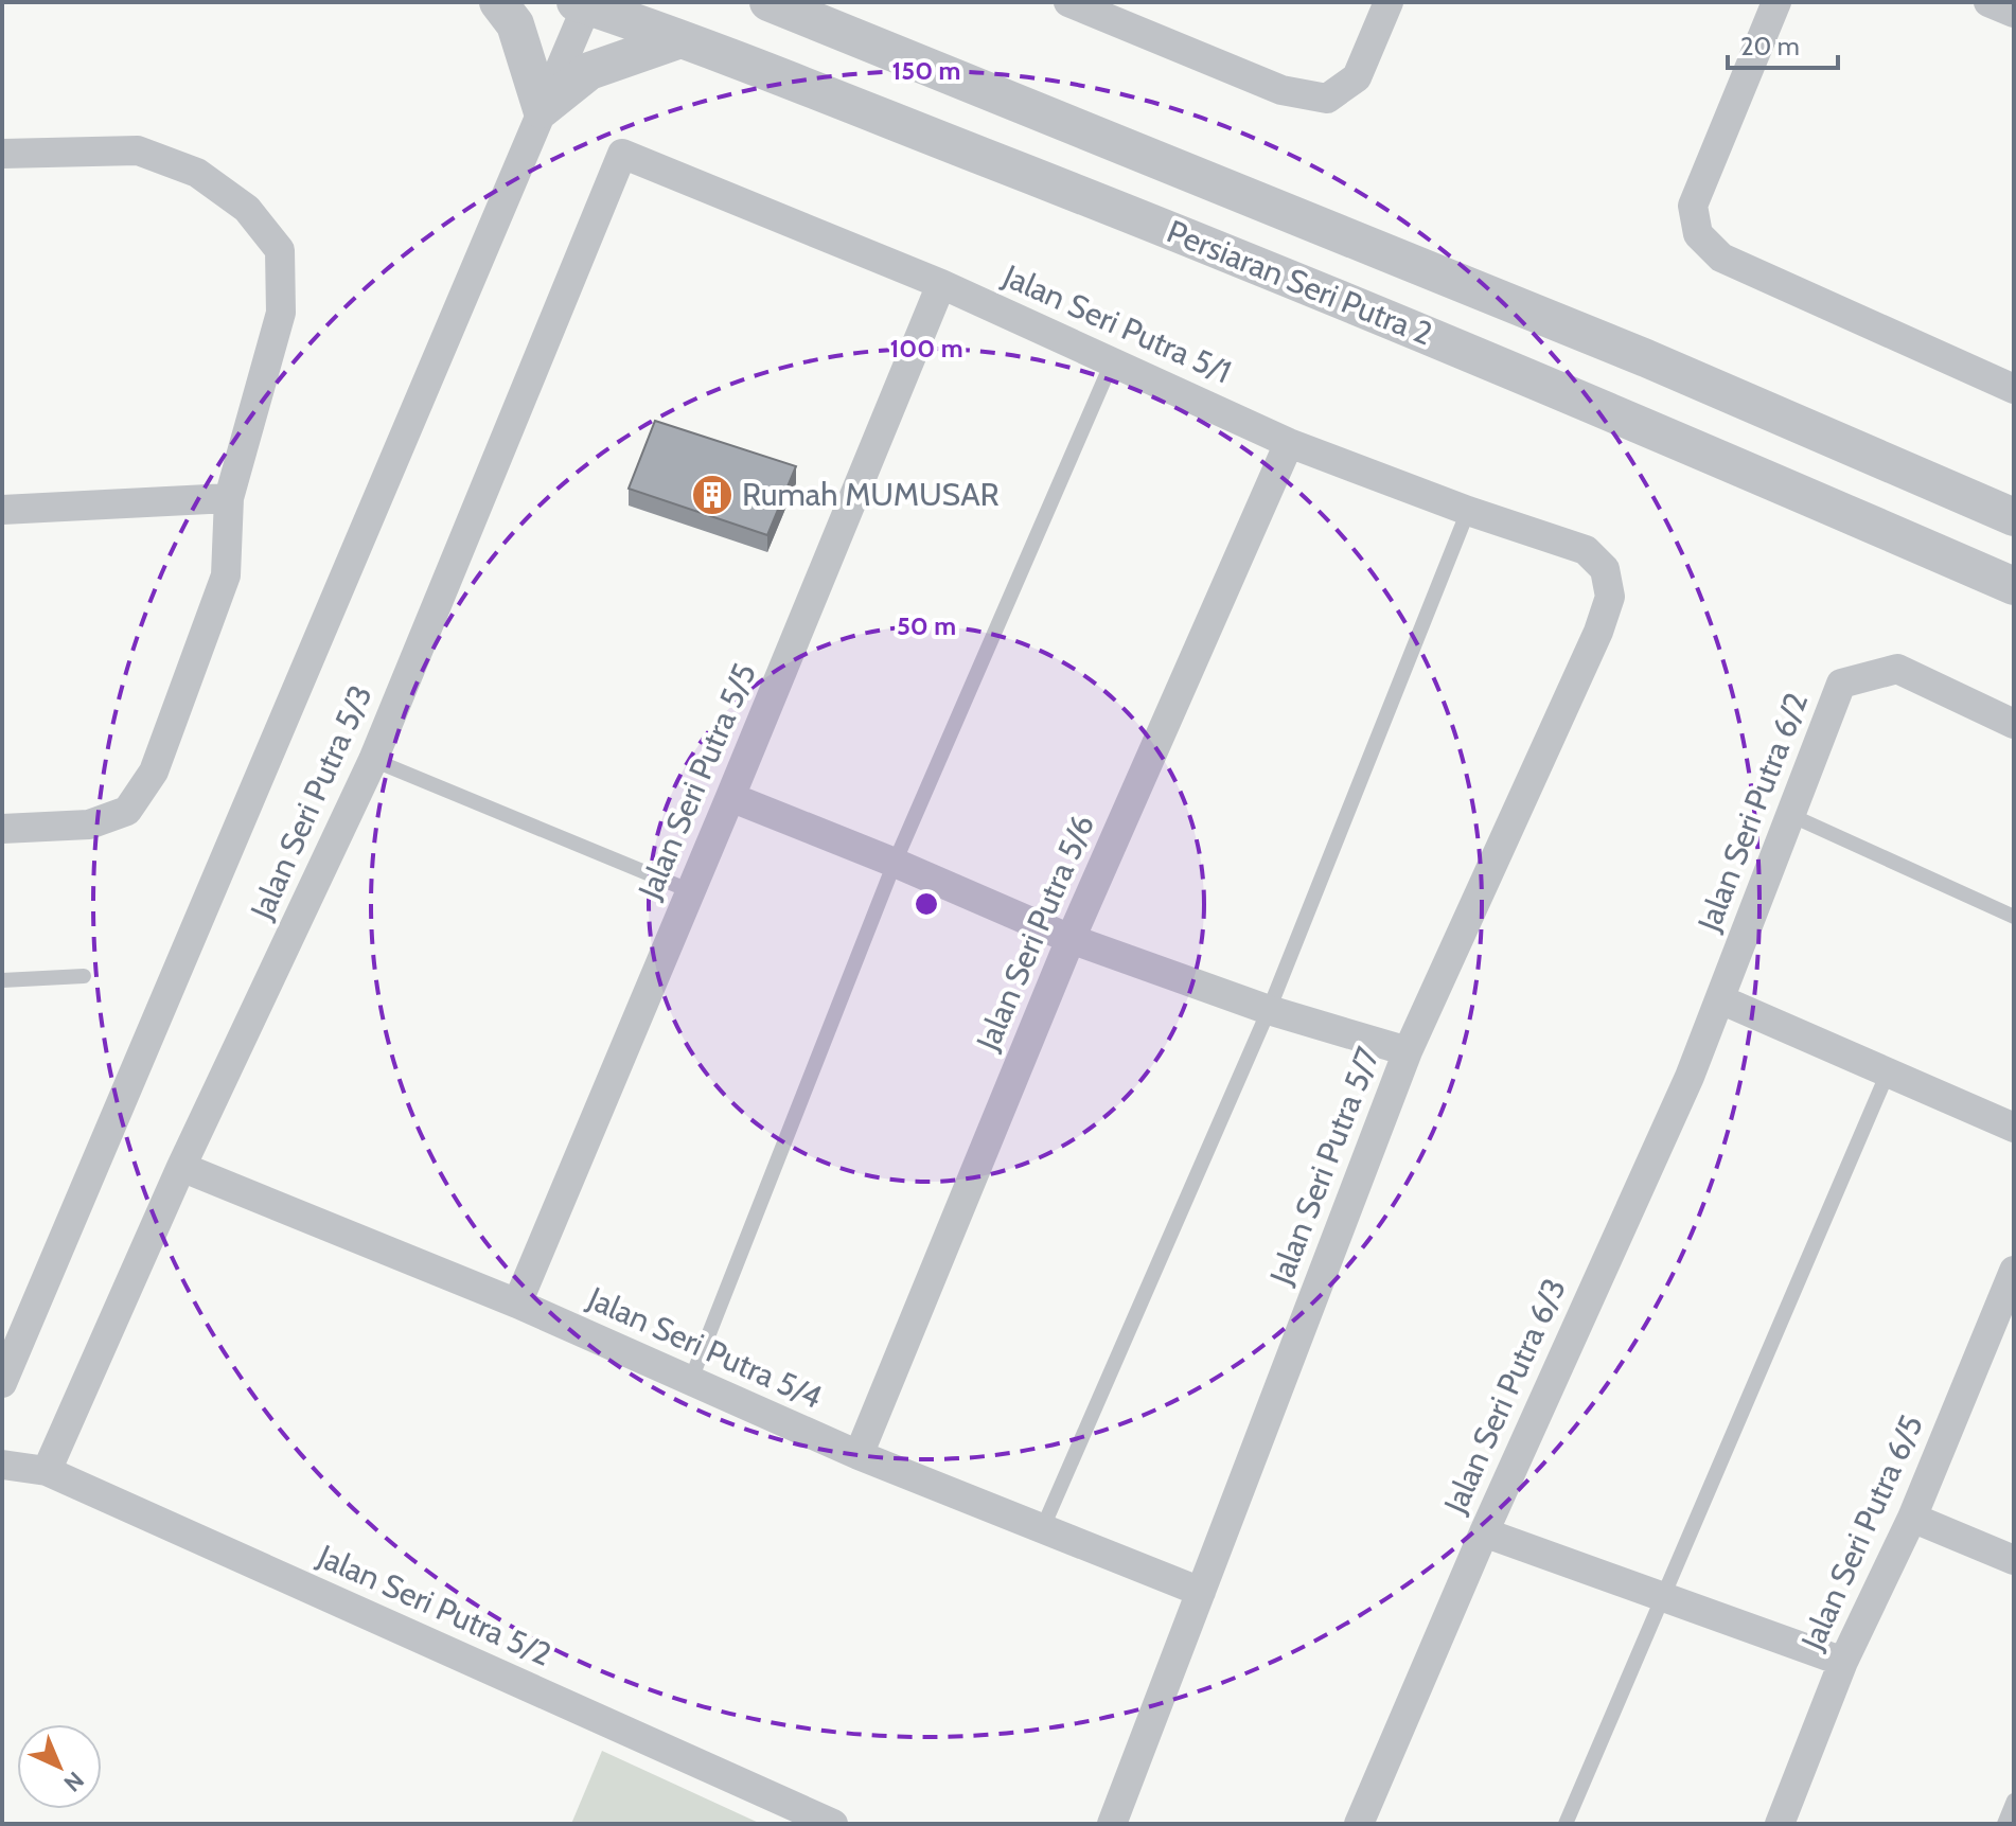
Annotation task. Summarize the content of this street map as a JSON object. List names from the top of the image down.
{
  "streets": {
    "street": [
      "Persiaran Seri Putra 2",
      "Jalan Seri Putra 5/1",
      "Jalan Seri Putra 5/5",
      "Jalan Seri Putra 5/3",
      "Jalan Seri Putra 6/2",
      "Jalan Seri Putra 5/6",
      "Jalan Seri Putra 5/7",
      "Jalan Seri Putra 5/4",
      "Jalan Seri Putra 6/3",
      "Jalan Seri Putra 6/5",
      "Jalan Seri Putra 5/2"
    ]
  },
  "crossings": [
    ["Jalan Seri Putra 5/1", "Jalan Seri Putra 5/5"],
    ["Jalan Seri Putra 5/1", "Jalan Seri Putra 5/3"],
    ["Jalan Seri Putra 5/1", "Jalan Seri Putra 5/6"],
    ["Jalan Seri Putra 5/1", "Jalan Seri Putra 5/7"],
    ["Jalan Seri Putra 5/5", "Jalan Seri Putra 5/4"],
    ["Jalan Seri Putra 5/3", "Jalan Seri Putra 5/4"],
    ["Jalan Seri Putra 5/3", "Jalan Seri Putra 5/2"],
    ["Jalan Seri Putra 6/2", "Jalan Seri Putra 6/3"],
    ["Jalan Seri Putra 5/6", "Jalan Seri Putra 5/4"],
    ["Jalan Seri Putra 5/7", "Jalan Seri Putra 5/4"]
  ],
  "places": {
    "building": ["Rumah MUMUSAR"]
  },
  "scale_bar": "20 m",
  "north": "bottom right",
  "rings": ["150 m", "100 m", "50 m"]
}
